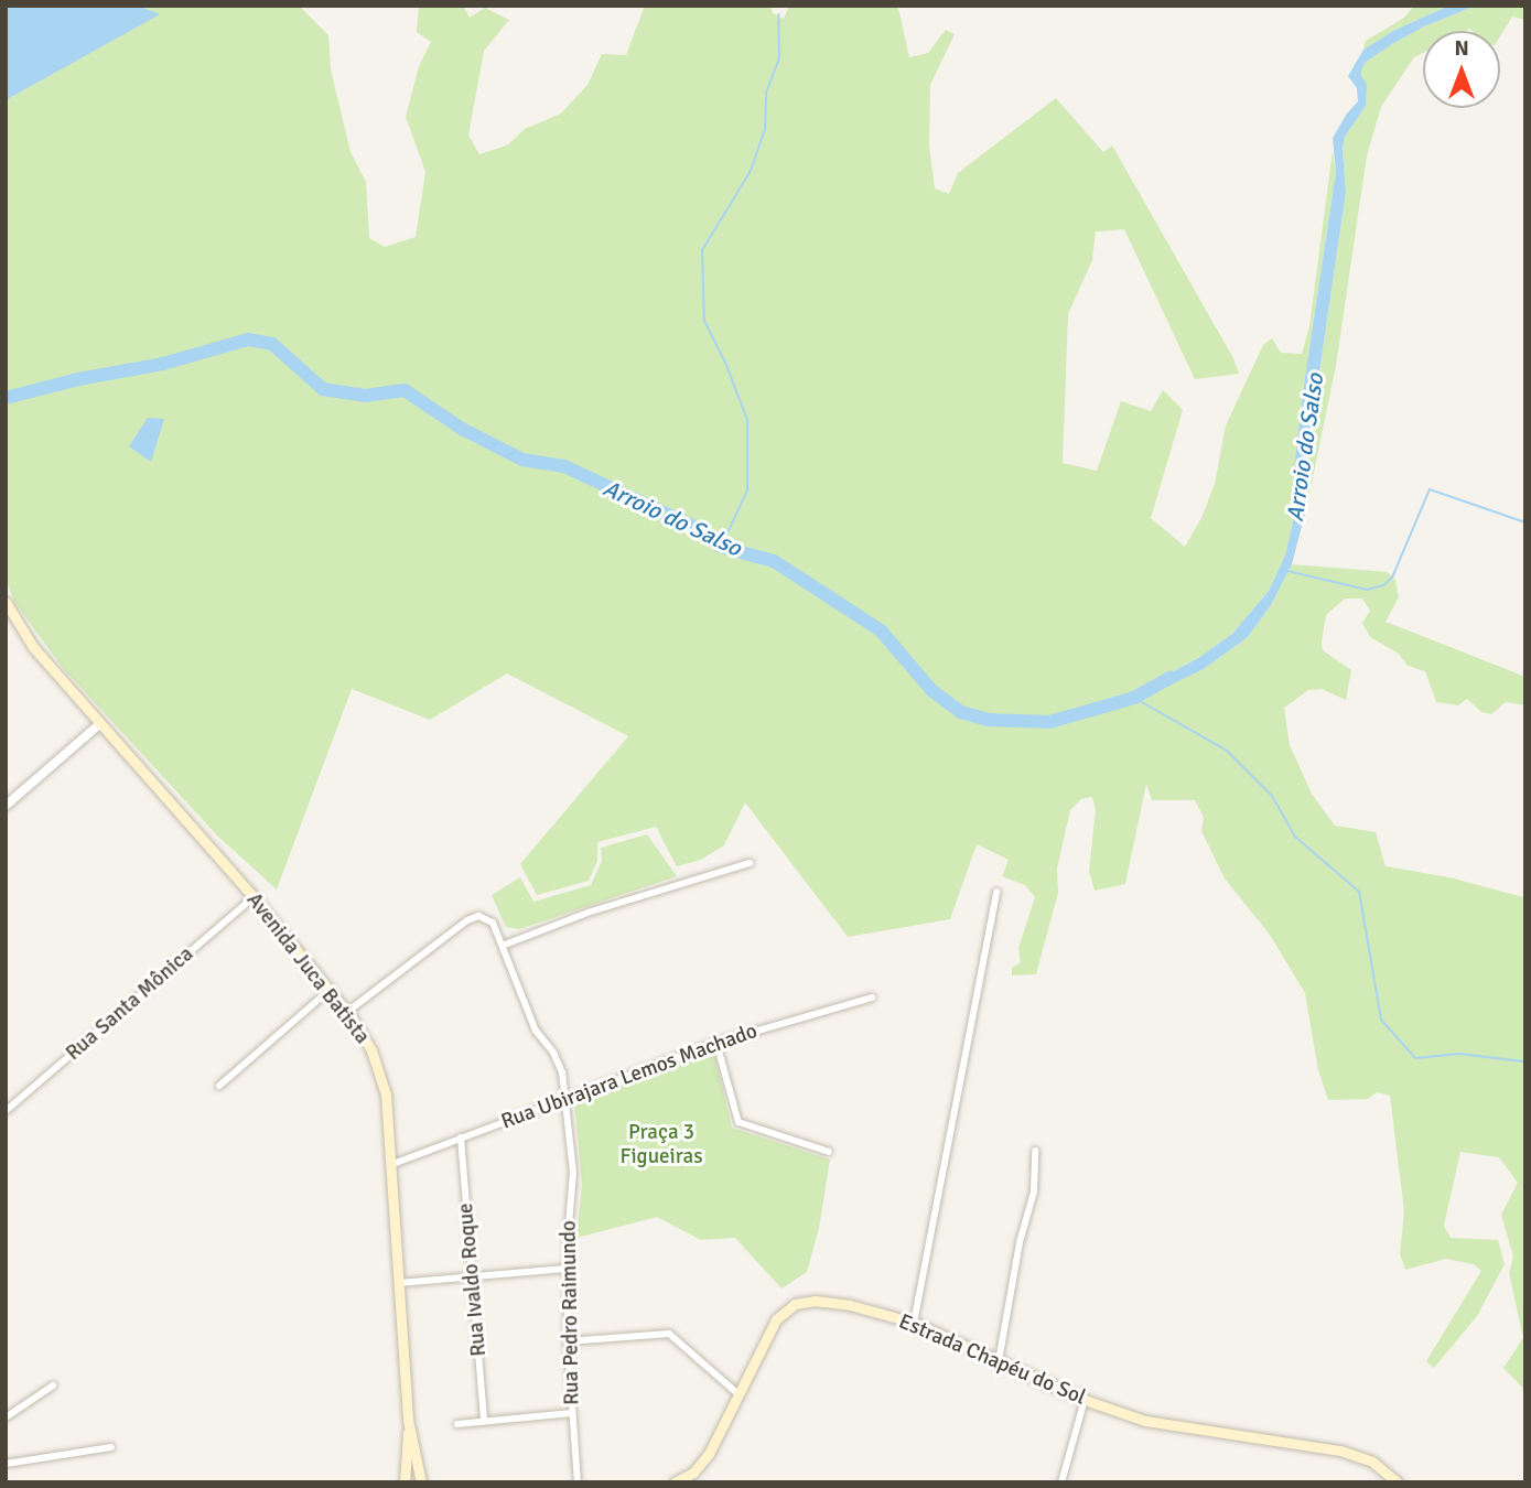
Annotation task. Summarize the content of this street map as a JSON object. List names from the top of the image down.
{
  "streets": {
    "main road": ["Avenida Juca Batista", "Estrada Chapéu do Sol"],
    "street": [
      "Rua Santa Mônica",
      "Rua Ubirajara Lemos Machado",
      "Rua Ivaldo Roque",
      "Rua Pedro Raimundo"
    ]
  },
  "crossings": [
    ["Avenida Juca Batista", "Rua Santa Mônica"],
    ["Avenida Juca Batista", "Rua Ubirajara Lemos Machado"],
    ["Avenida Juca Batista", "Rua Pedro Raimundo"],
    ["Rua Ubirajara Lemos Machado", "Rua Ivaldo Roque"],
    ["Rua Ubirajara Lemos Machado", "Rua Pedro Raimundo"]
  ],
  "water": ["Arroio do Salso"],
  "parks": ["Praça 3 Figueiras"],
  "north": "top"
}
